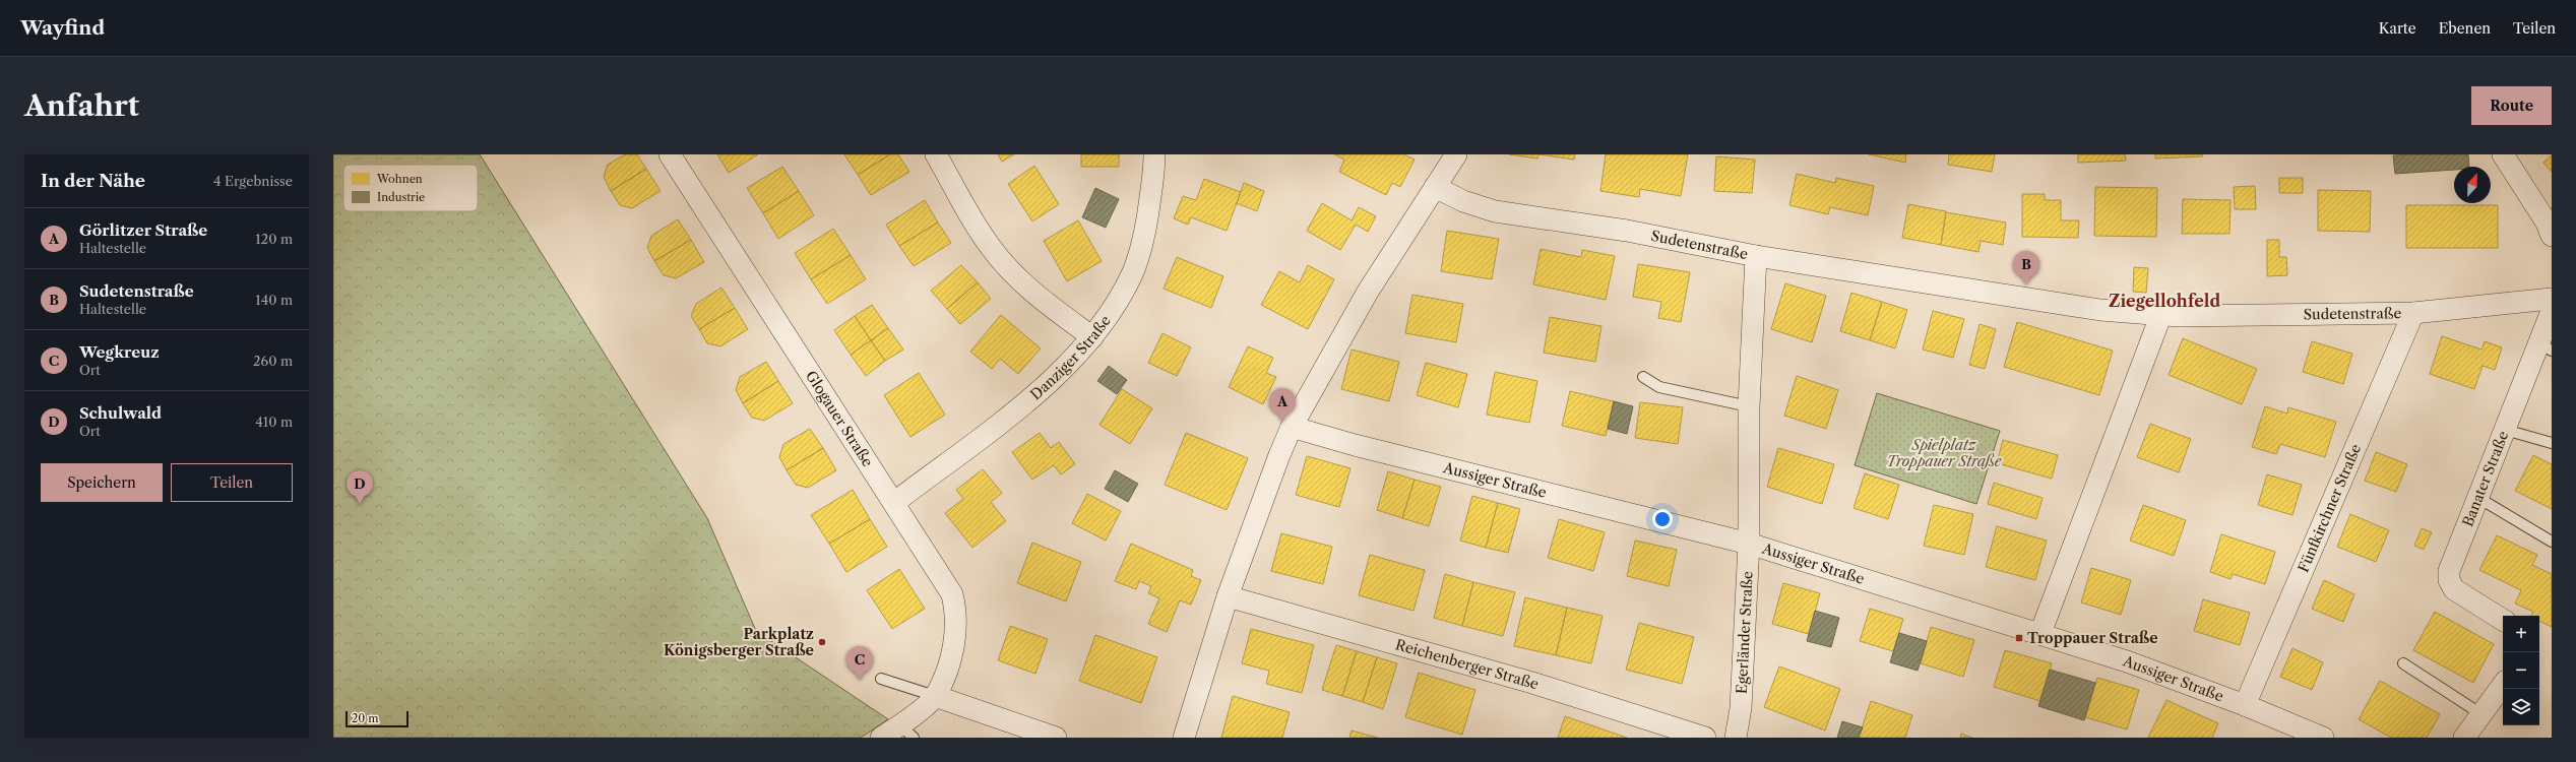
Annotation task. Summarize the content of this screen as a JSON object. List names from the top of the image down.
{
  "streets": {
    "street": [
      "Sudetenstraße",
      "Danziger Straße",
      "Glogauer Straße",
      "Banater Straße",
      "Aussiger Straße",
      "Fünfkirchner Straße",
      "Egerländer Straße",
      "Reichenberger Straße"
    ]
  },
  "crossings": [
    ["Sudetenstraße", "Fünfkirchner Straße"],
    ["Sudetenstraße", "Egerländer Straße"],
    ["Danziger Straße", "Glogauer Straße"],
    ["Aussiger Straße", "Fünfkirchner Straße"],
    ["Aussiger Straße", "Egerländer Straße"]
  ],
  "districts": ["Ziegellohfeld"],
  "parks": ["Spielplatz Troppauer Straße"],
  "places": {
    "transit": ["Troppauer Straße"],
    "other": ["Parkplatz Königsberger Straße"]
  },
  "legend": ["Wohnen", "Industrie"],
  "scale_bar": "20 m",
  "north": "top",
  "page": {
    "header": "Wayfind",
    "nav": ["Karte", "Ebenen", "Teilen"],
    "buttons": [
      "Route",
      ["Speichern", "Teilen"]
    ],
    "title": "Anfahrt",
    "heading": ["In der Nähe", "4 Ergebnisse"],
    "list": [
      {
        "mark": "A",
        "name": "Görlitzer Straße",
        "note": "Haltestelle",
        "value": "120 m"
      },
      {
        "mark": "B",
        "name": "Sudetenstraße",
        "note": "Haltestelle",
        "value": "140 m"
      },
      {
        "mark": "C",
        "name": "Wegkreuz",
        "note": "Ort",
        "value": "260 m"
      },
      {
        "mark": "D",
        "name": "Schulwald",
        "note": "Ort",
        "value": "410 m"
      }
    ],
    "pins": [
      "B",
      "A",
      "D",
      "C"
    ],
    "map_buttons": ["+", "−"],
    "scale": "20 m"
  }
}
